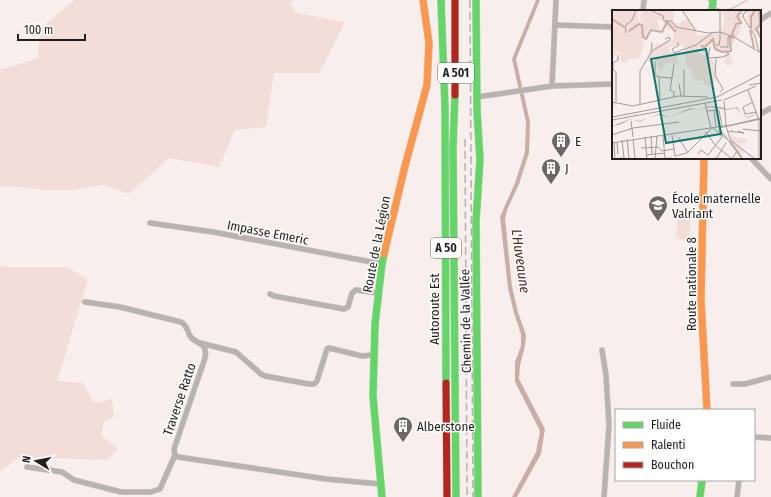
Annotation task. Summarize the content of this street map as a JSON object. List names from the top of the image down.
{
  "streets": {
    "main road": [
      "A 501",
      "Route de la Légion",
      "A 50",
      "Route nationale 8",
      "Autoroute Est",
      "Chemin de la Vallée"
    ],
    "street": ["Impasse Emeric", "Traverse Ratto"]
  },
  "crossings": [
    ["Impasse Emeric", "Route de la Légion"],
    ["Route de la Légion", "Traverse Ratto"],
    ["A 50", "Autoroute Est"]
  ],
  "water": ["L'Huveaune"],
  "places": {
    "building": ["E", "J", "Alberstone"],
    "school or university": ["École maternelle Valriant"]
  },
  "legend": ["Fluide", "Ralenti", "Bouchon"],
  "scale_bar": "100 m",
  "north": "left"
}
